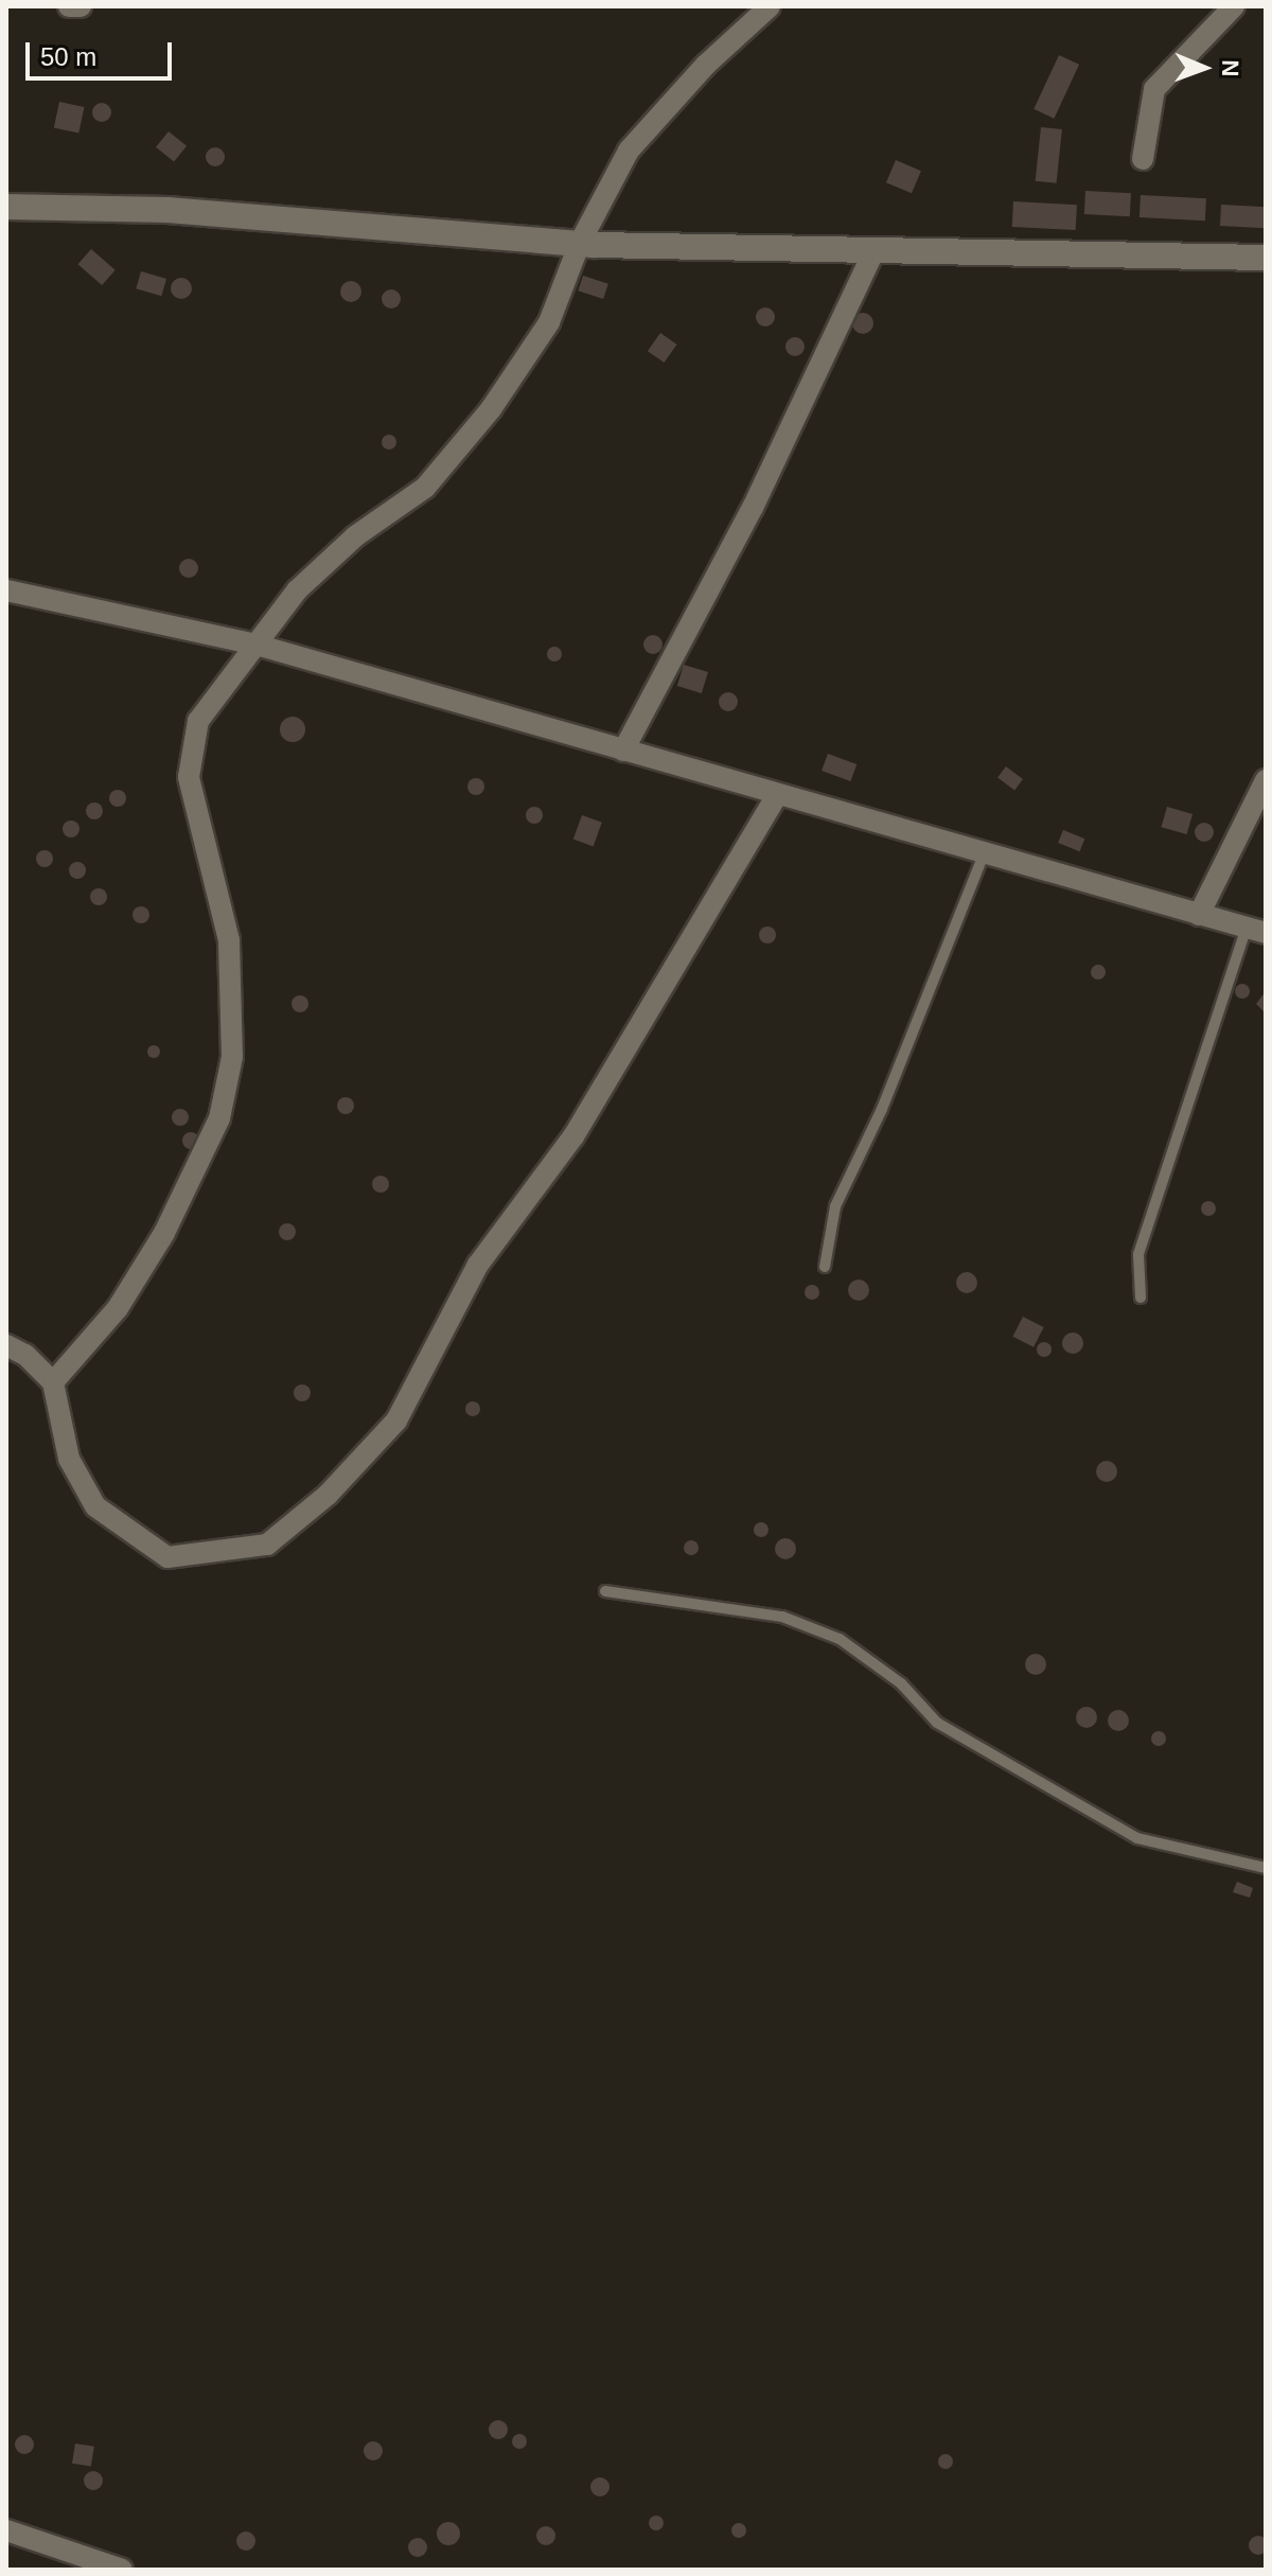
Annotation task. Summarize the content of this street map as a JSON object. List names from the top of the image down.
{
  "scale_bar": "50 m",
  "north": "right"
}
